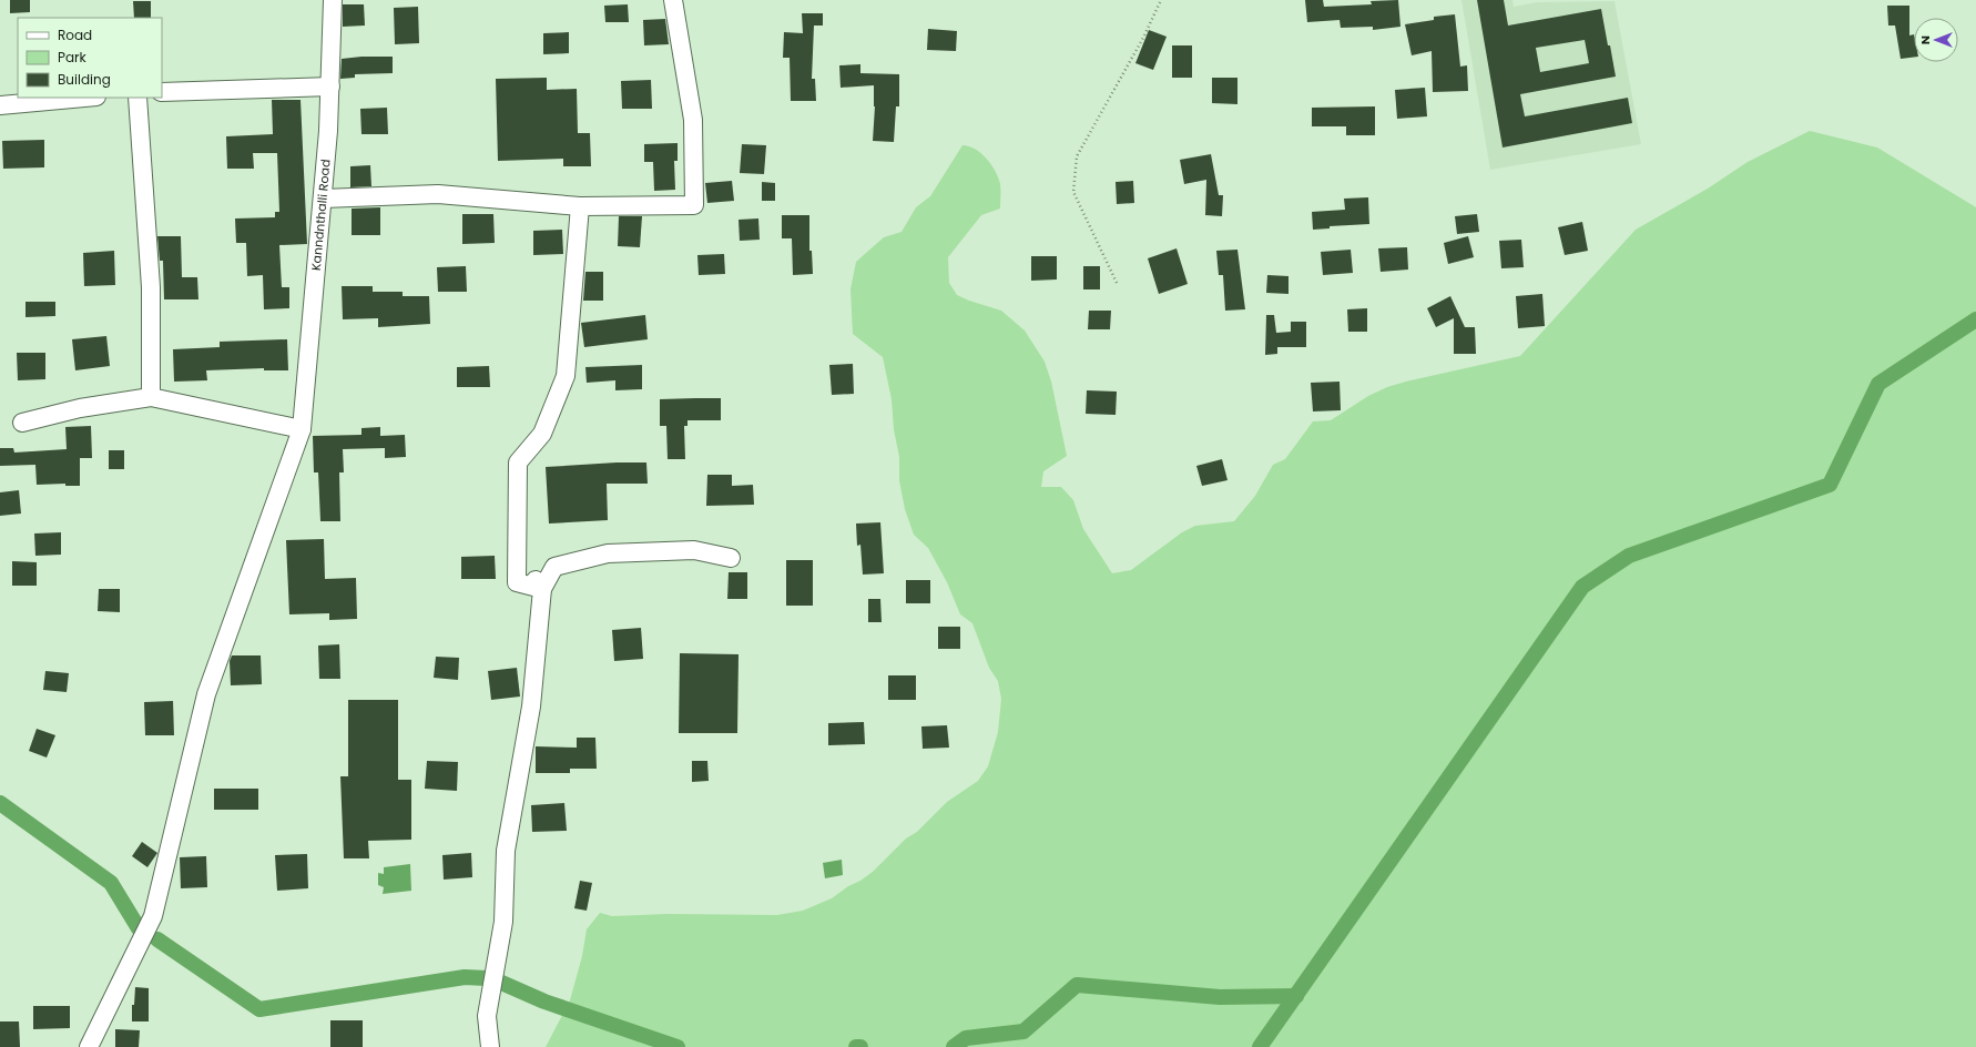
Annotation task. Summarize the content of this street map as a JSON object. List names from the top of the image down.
{
  "streets": {
    "street": ["Kanndnthalli Road"]
  },
  "legend": ["Road", "Park", "Building"],
  "north": "left"
}
